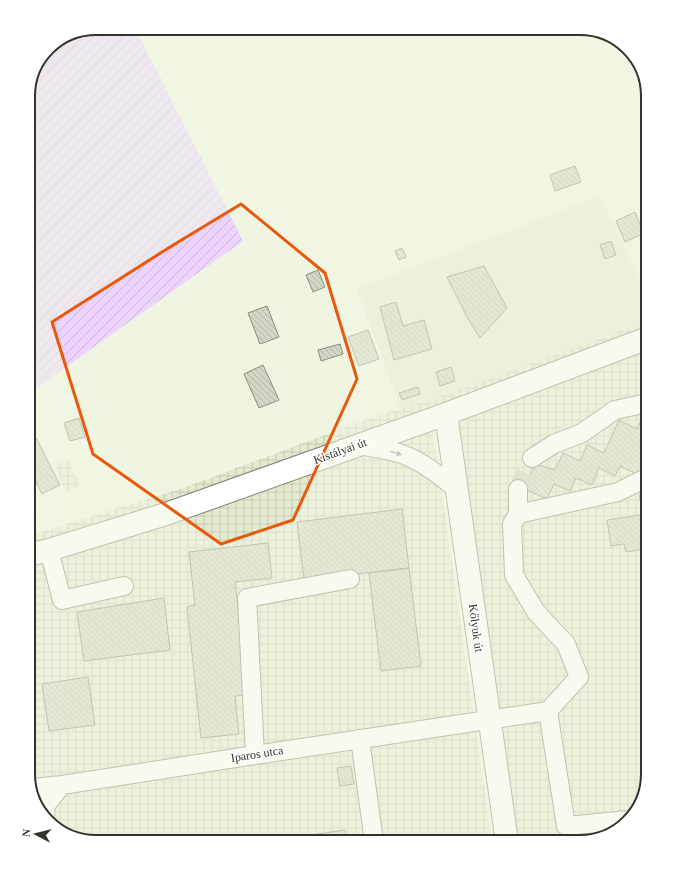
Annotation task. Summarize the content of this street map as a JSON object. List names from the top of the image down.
{
  "streets": {
    "main road": ["Kistályai út", "Kőlyuk út"],
    "lane": ["Iparos utca"]
  },
  "crossings": [
    ["Kistályai út", "Kőlyuk út"],
    ["Kőlyuk út", "Iparos utca"]
  ],
  "north": "left"
}
